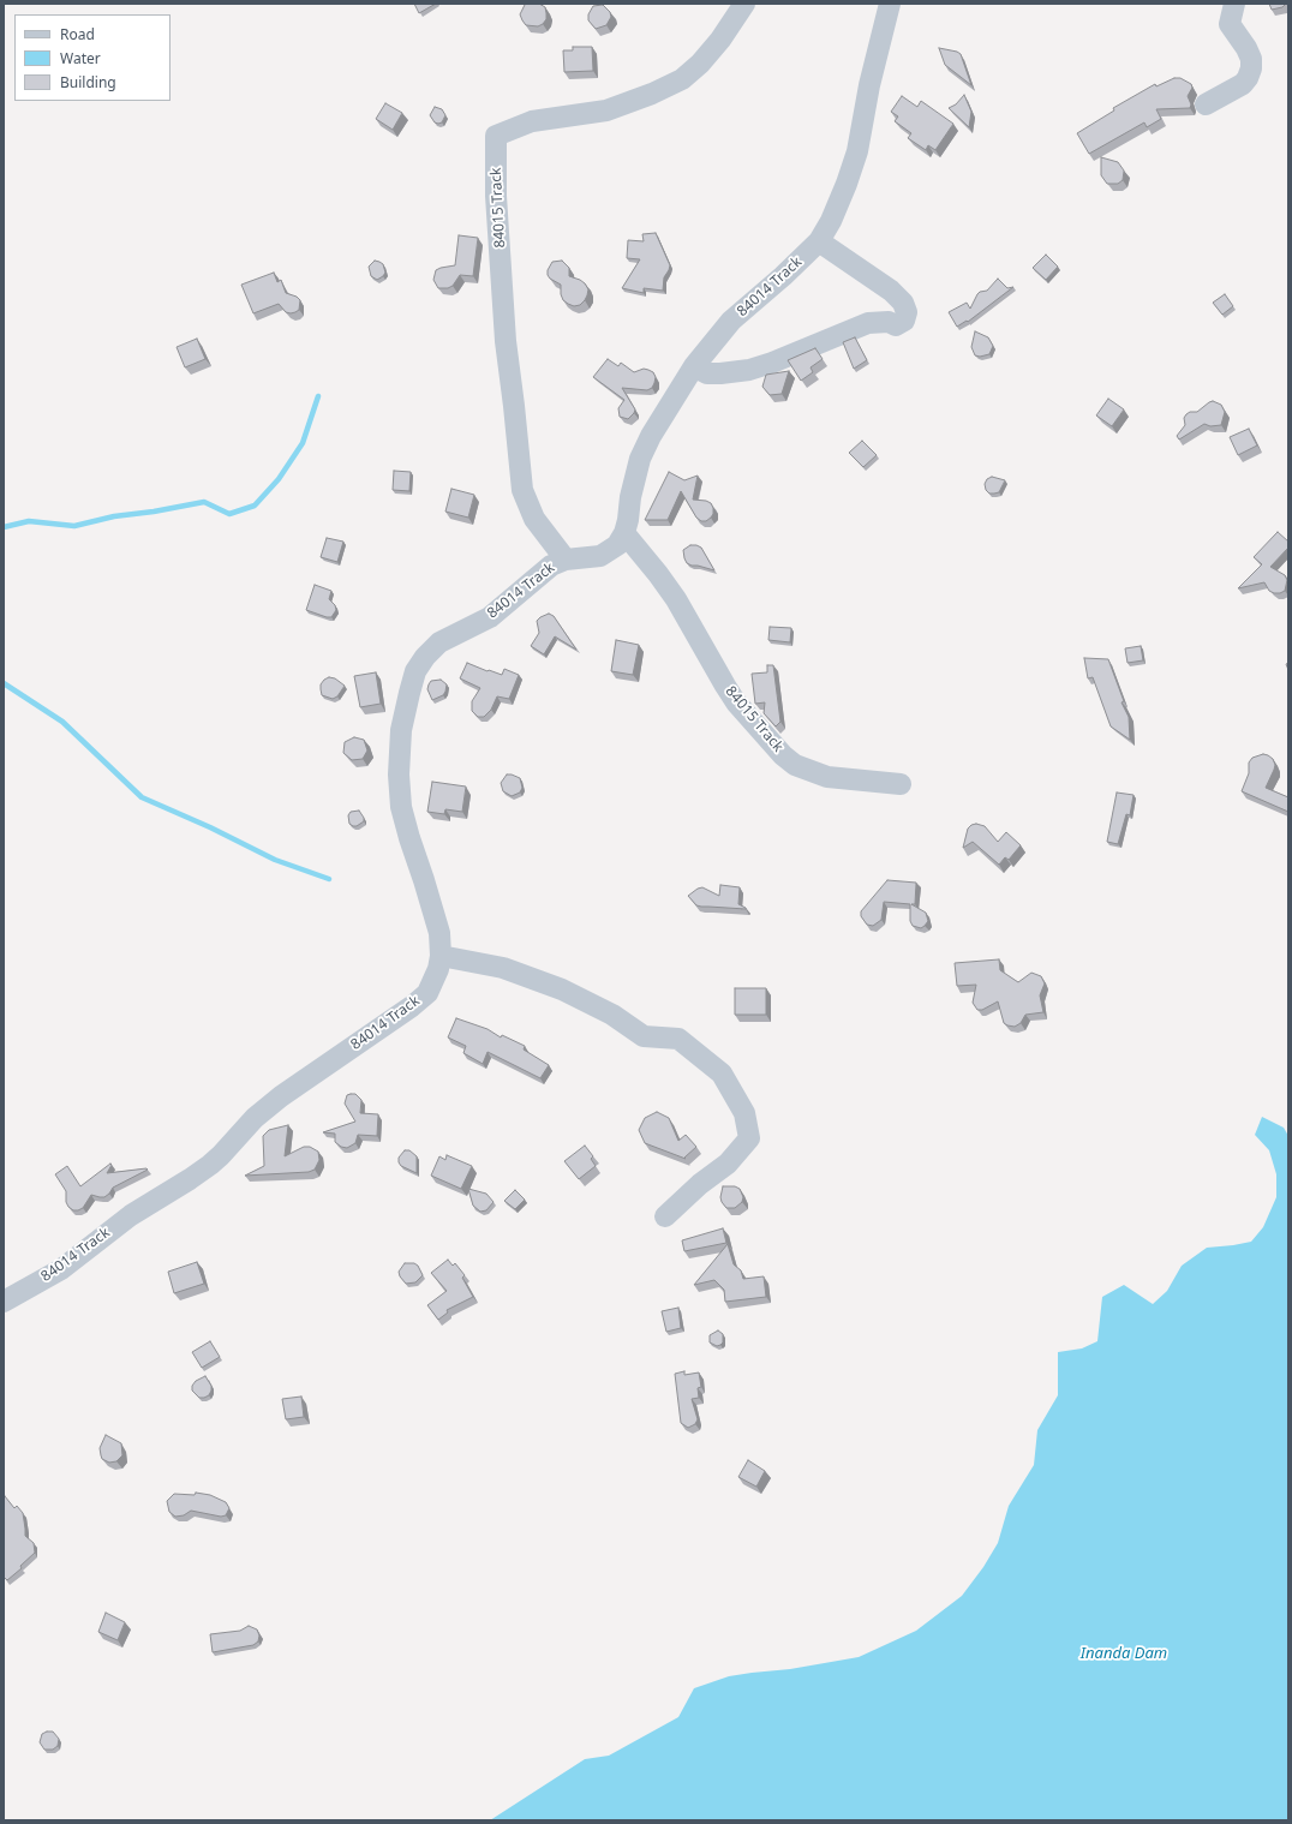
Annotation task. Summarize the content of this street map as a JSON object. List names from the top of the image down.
{
  "streets": {
    "street": ["84015 Track", "84014 Track"]
  },
  "crossings": [
    ["84015 Track", "84014 Track"]
  ],
  "water": ["Inanda Dam"],
  "legend": ["Road", "Water", "Building"]
}
